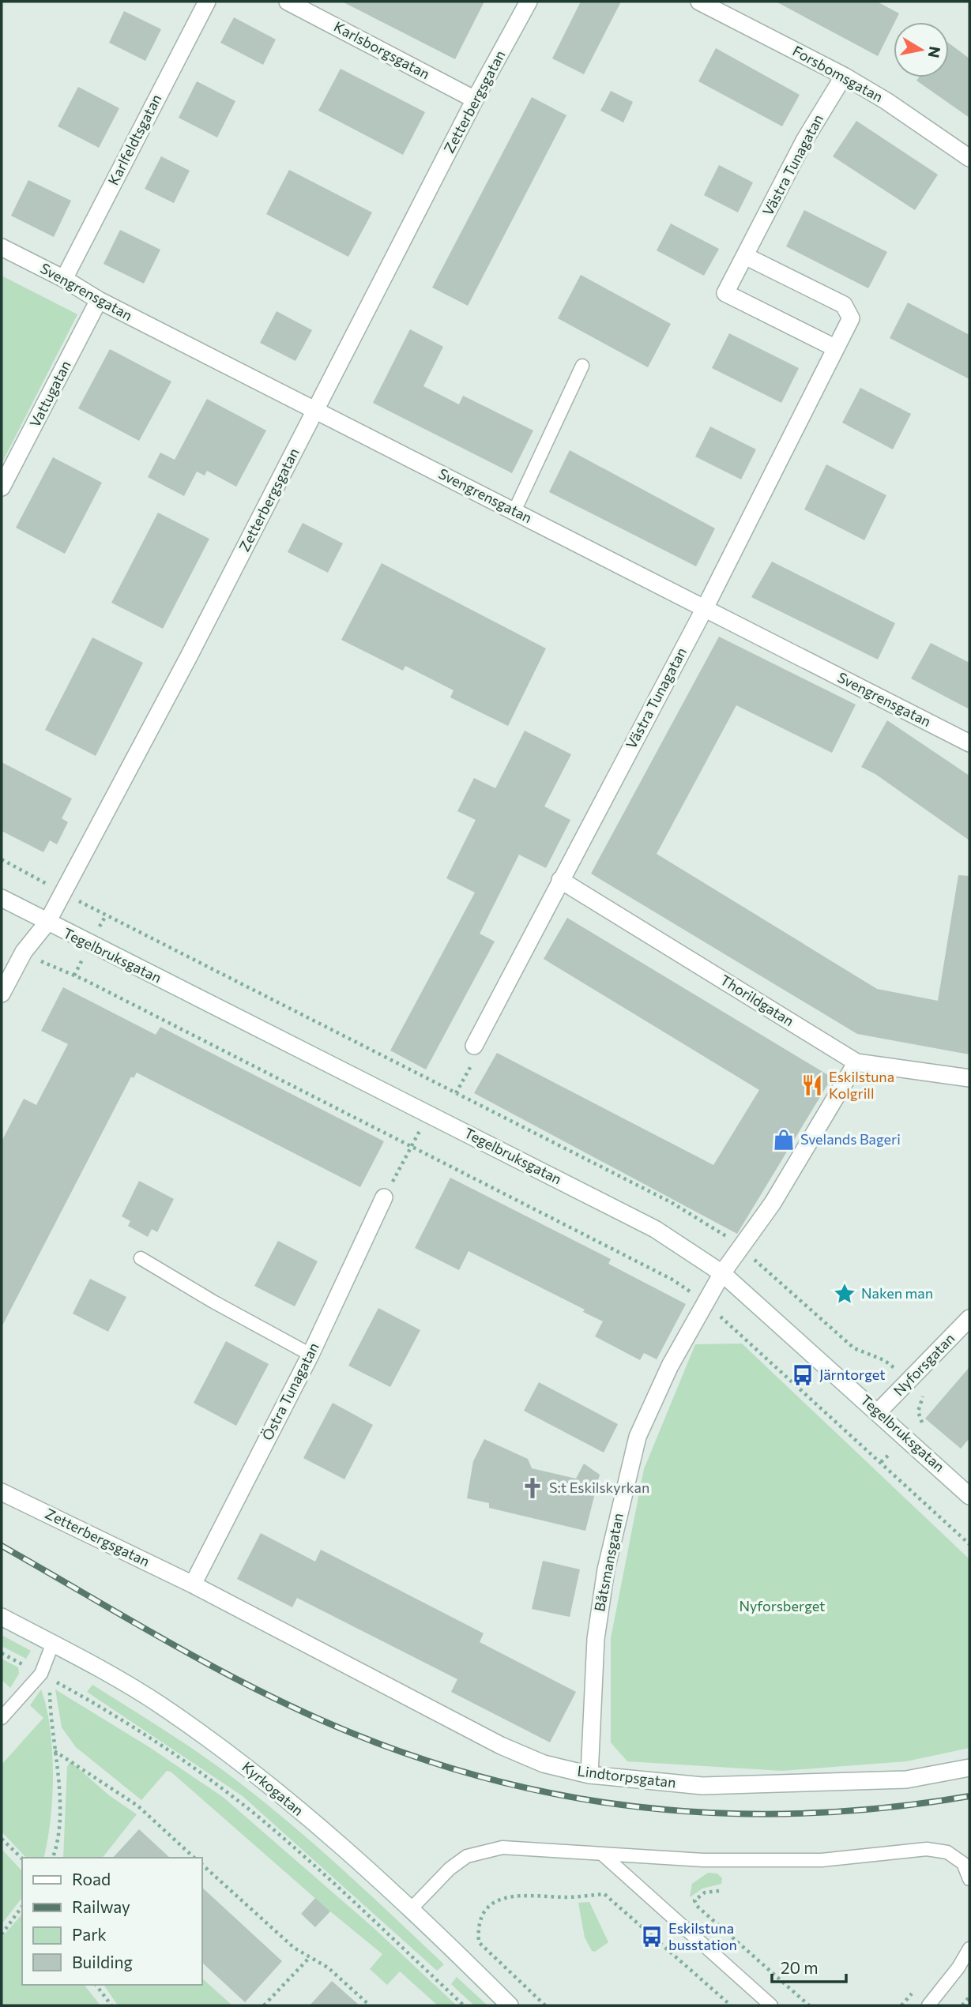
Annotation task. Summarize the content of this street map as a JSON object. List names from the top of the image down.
{
  "streets": {
    "street": [
      "Karlsborgsgatan",
      "Forsbomsgatan",
      "Zetterbergsgatan",
      "Karlfeldtsgatan",
      "Västra Tunagatan",
      "Svengrensgatan",
      "Vattugatan",
      "Tegelbruksgatan",
      "Thorildgatan",
      "Nyforsgatan",
      "Östra Tunagatan",
      "Båtsmansgatan",
      "Lindtorpsgatan",
      "Kyrkogatan"
    ]
  },
  "crossings": [
    ["Karlsborgsgatan", "Zetterbergsgatan"],
    ["Forsbomsgatan", "Västra Tunagatan"],
    ["Zetterbergsgatan", "Svengrensgatan"],
    ["Zetterbergsgatan", "Tegelbruksgatan"],
    ["Zetterbergsgatan", "Östra Tunagatan"],
    ["Zetterbergsgatan", "Lindtorpsgatan"],
    ["Karlfeldtsgatan", "Svengrensgatan"],
    ["Västra Tunagatan", "Svengrensgatan"],
    ["Västra Tunagatan", "Thorildgatan"],
    ["Svengrensgatan", "Vattugatan"],
    ["Tegelbruksgatan", "Nyforsgatan"],
    ["Tegelbruksgatan", "Båtsmansgatan"],
    ["Östra Tunagatan", "Lindtorpsgatan"],
    ["Båtsmansgatan", "Lindtorpsgatan"]
  ],
  "parks": ["Nyforsberget"],
  "places": {
    "restaurant": ["Eskilstuna Kolgrill"],
    "shop": ["Svelands Bageri"],
    "place": ["Naken man"],
    "bus stop": ["Järntorget", "Eskilstuna busstation"],
    "church": ["S:t Eskilskyrkan"]
  },
  "legend": [
    "Road",
    "Railway",
    "Park",
    "Building"
  ],
  "scale_bar": "20 m",
  "north": "right"
}
